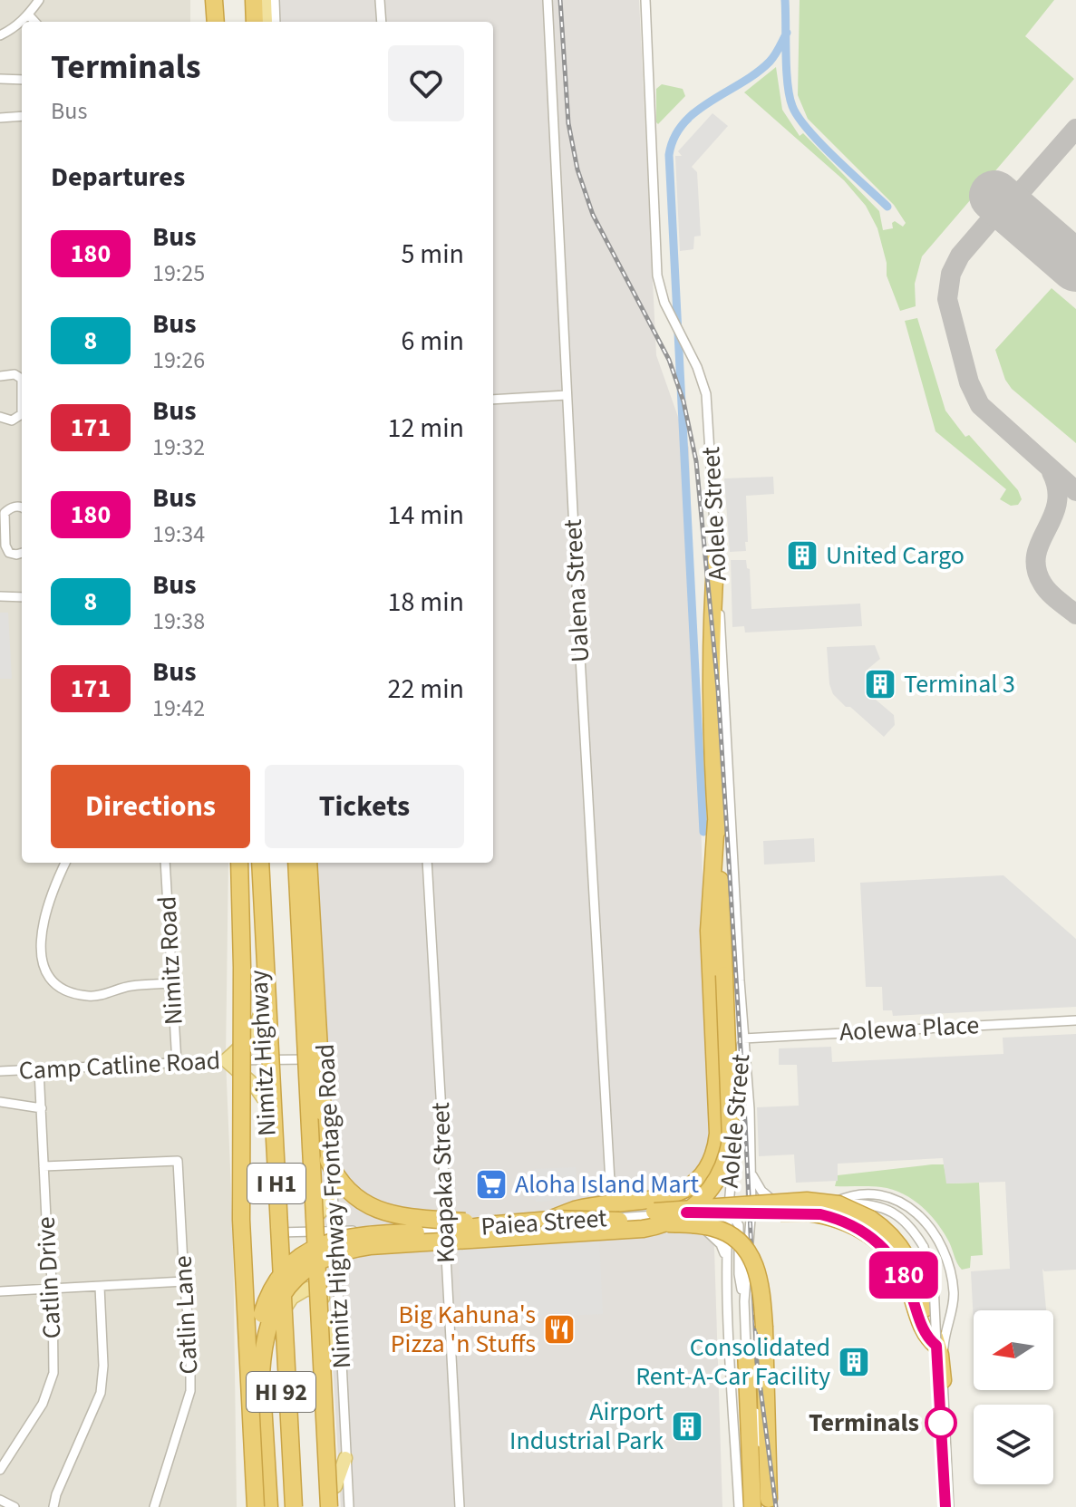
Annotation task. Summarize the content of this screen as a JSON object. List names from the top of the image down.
{
  "streets": {
    "highway": ["I H1"],
    "main road": ["Nimitz Highway", "HI 92"],
    "street": [
      "Aolele Street",
      "Ualena Street",
      "Nimitz Road",
      "Aolewa Place",
      "Camp Catline Road",
      "Koapaka Street",
      "Nimitz Highway Frontage Road",
      "Paiea Street",
      "Catlin Drive",
      "Catlin Lane"
    ]
  },
  "crossings": [
    ["Aolele Street", "Aolewa Place"],
    ["Aolele Street", "Paiea Street"],
    ["Nimitz Road", "Camp Catline Road"],
    ["Nimitz Highway", "Camp Catline Road"],
    ["Nimitz Highway", "Nimitz Highway Frontage Road"],
    ["Nimitz Highway", "Paiea Street"],
    ["Nimitz Highway", "HI 92"],
    ["Camp Catline Road", "Nimitz Highway Frontage Road"],
    ["Camp Catline Road", "Catlin Drive"],
    ["Koapaka Street", "Paiea Street"],
    ["Nimitz Highway Frontage Road", "Paiea Street"],
    ["Nimitz Highway Frontage Road", "HI 92"],
    ["Catlin Drive", "Catlin Lane"]
  ],
  "places": {
    "building": [
      "United Cargo",
      "Terminal 3",
      "Consolidated Rent-A-Car Facility",
      "Airport Industrial Park"
    ],
    "supermarket": ["Aloha Island Mart"],
    "restaurant": ["Big Kahuna's Pizza 'n Stuffs"],
    "other": ["Terminals"]
  },
  "lines": ["bus line 180"],
  "north": "left",
  "page": {
    "on_map": "180",
    "heading": [
      ["Terminals", "Bus"],
      "Departures"
    ],
    "list": [
      {
        "mark": "180",
        "name": "Bus",
        "note": "19:25",
        "value": "5 min"
      },
      {
        "mark": "8",
        "name": "Bus",
        "note": "19:26",
        "value": "6 min"
      },
      {
        "mark": "171",
        "name": "Bus",
        "note": "19:32",
        "value": "12 min"
      },
      {
        "mark": "180",
        "name": "Bus",
        "note": "19:34",
        "value": "14 min"
      },
      {
        "mark": "8",
        "name": "Bus",
        "note": "19:38",
        "value": "18 min"
      },
      {
        "mark": "171",
        "name": "Bus",
        "note": "19:42",
        "value": "22 min"
      }
    ],
    "buttons": ["Directions", "Tickets"]
  }
}
